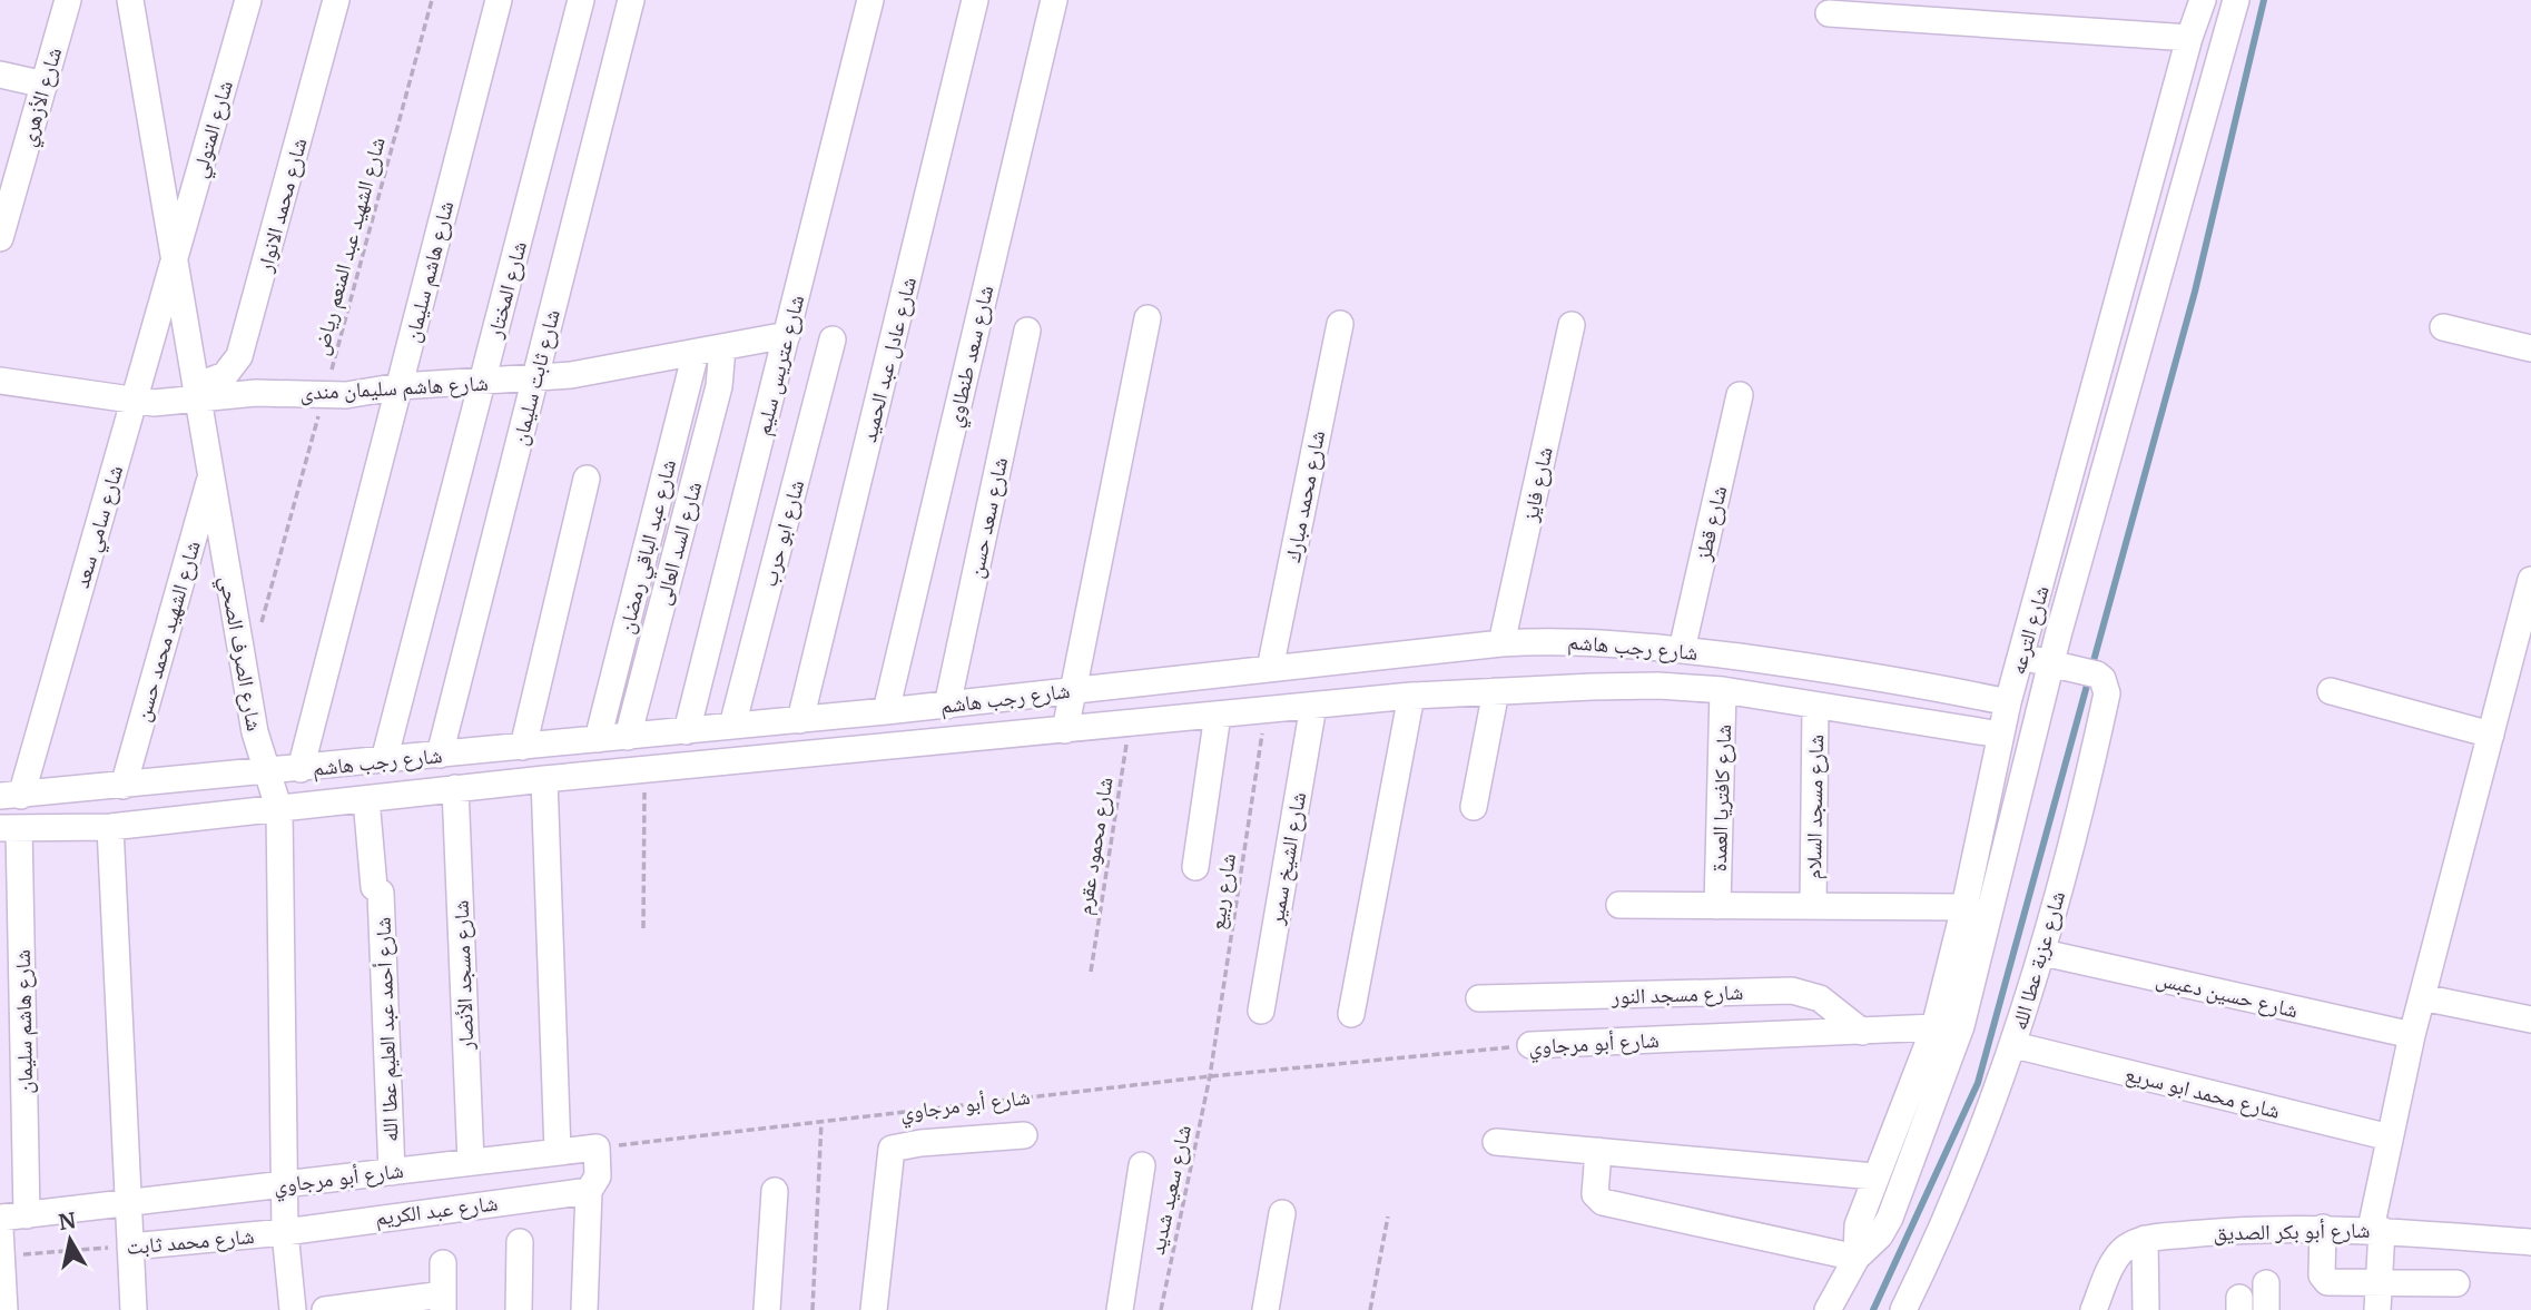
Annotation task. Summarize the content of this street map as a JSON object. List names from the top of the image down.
{
  "streets": {
    "street": [
      "شارع الأزهري",
      "شارع المتولي",
      "شارع محمد الانوار",
      "شارع هاشم سليمان",
      "شارع المختار",
      "شارع سعد طنطاوي",
      "شارع عادل عبد الحميد",
      "شارع عتريس سليم",
      "شارع ثابت سليمان",
      "شارع هاشم سليمان مندى",
      "شارع فايز",
      "شارع محمد مبارك",
      "شارع سعد حسن",
      "شارع قطز",
      "شارع سامي سعد",
      "شارع ابو حرب",
      "شارع السد العالى",
      "شارع عبد الباقي رمضان",
      "شارع الترعه",
      "شارع الشهيد محمد حسن",
      "شارع رجب هاشم",
      "شارع الصرف الصحي",
      "شارع كافتريا العمدة",
      "شارع مسجد السلام",
      "شارع الشيخ سمير",
      "شارع عزبة عطا الله",
      "شارع مسجد الأنصار",
      "شارع مسجد النور",
      "شارع حسين دعبس",
      "شارع أحمد عبد العليم عطا الله",
      "شارع أبو مرجاوي",
      "شارع محمد ابو سريع",
      "شارع عبد الكريم",
      "شارع أبو بكر الصديق",
      "شارع محمد ثابت"
    ],
    "path": [
      "شارع الشهيد عبد المنعم رياض",
      "شارع محمود عقرم",
      "شارع ربيع",
      "شارع سعيد شديد"
    ]
  },
  "crossings": [
    ["شارع المتولي", "شارع سامي سعد"],
    ["شارع المتولي", "شارع الصرف الصحي"],
    ["شارع محمد الانوار", "شارع هاشم سليمان مندى"],
    ["شارع محمد الانوار", "شارع الصرف الصحي"],
    ["شارع الشهيد عبد المنعم رياض", "شارع هاشم سليمان مندى"],
    ["شارع هاشم سليمان", "شارع هاشم سليمان مندى"],
    ["شارع هاشم سليمان", "شارع رجب هاشم"],
    ["شارع هاشم سليمان", "شارع أبو مرجاوي"],
    ["شارع المختار", "شارع هاشم سليمان مندى"],
    ["شارع المختار", "شارع رجب هاشم"],
    ["شارع سعد طنطاوي", "شارع رجب هاشم"],
    ["شارع عادل عبد الحميد", "شارع رجب هاشم"],
    ["شارع عتريس سليم", "شارع هاشم سليمان مندى"],
    ["شارع عتريس سليم", "شارع رجب هاشم"],
    ["شارع ثابت سليمان", "شارع هاشم سليمان مندى"],
    ["شارع ثابت سليمان", "شارع رجب هاشم"],
    ["شارع هاشم سليمان مندى", "شارع سامي سعد"],
    ["شارع هاشم سليمان مندى", "شارع السد العالى"],
    ["شارع هاشم سليمان مندى", "شارع عبد الباقي رمضان"],
    ["شارع هاشم سليمان مندى", "شارع الصرف الصحي"],
    ["شارع فايز", "شارع رجب هاشم"],
    ["شارع محمد مبارك", "شارع رجب هاشم"],
    ["شارع سعد حسن", "شارع رجب هاشم"],
    ["شارع قطز", "شارع رجب هاشم"],
    ["شارع سامي سعد", "شارع رجب هاشم"],
    ["شارع سامي سعد", "شارع الصرف الصحي"],
    ["شارع ابو حرب", "شارع رجب هاشم"],
    ["شارع السد العالى", "شارع رجب هاشم"],
    ["شارع عبد الباقي رمضان", "شارع رجب هاشم"],
    ["شارع الترعه", "شارع رجب هاشم"],
    ["شارع الترعه", "شارع عزبة عطا الله"],
    ["شارع الترعه", "شارع أبو مرجاوي"],
    ["شارع الشهيد محمد حسن", "شارع رجب هاشم"],
    ["شارع الشهيد محمد حسن", "شارع الصرف الصحي"],
    ["شارع رجب هاشم", "شارع الصرف الصحي"],
    ["شارع رجب هاشم", "شارع كافتريا العمدة"],
    ["شارع رجب هاشم", "شارع مسجد السلام"],
    ["شارع رجب هاشم", "شارع محمود عقرم"],
    ["شارع رجب هاشم", "شارع الشيخ سمير"],
    ["شارع رجب هاشم", "شارع ربيع"],
    ["شارع رجب هاشم", "شارع مسجد الأنصار"],
    ["شارع رجب هاشم", "شارع أحمد عبد العليم عطا الله"],
    ["شارع الصرف الصحي", "شارع أبو مرجاوي"],
    ["شارع الصرف الصحي", "شارع عبد الكريم"],
    ["شارع الصرف الصحي", "شارع محمد ثابت"],
    ["شارع ربيع", "شارع أبو مرجاوي"],
    ["شارع ربيع", "شارع سعيد شديد"],
    ["شارع عزبة عطا الله", "شارع حسين دعبس"],
    ["شارع عزبة عطا الله", "شارع محمد ابو سريع"],
    ["شارع مسجد الأنصار", "شارع أبو مرجاوي"],
    ["شارع مسجد النور", "شارع أبو مرجاوي"],
    ["شارع أحمد عبد العليم عطا الله", "شارع أبو مرجاوي"],
    ["شارع أبو مرجاوي", "شارع سعيد شديد"],
    ["شارع عبد الكريم", "شارع محمد ثابت"]
  ],
  "north": "top"
}
